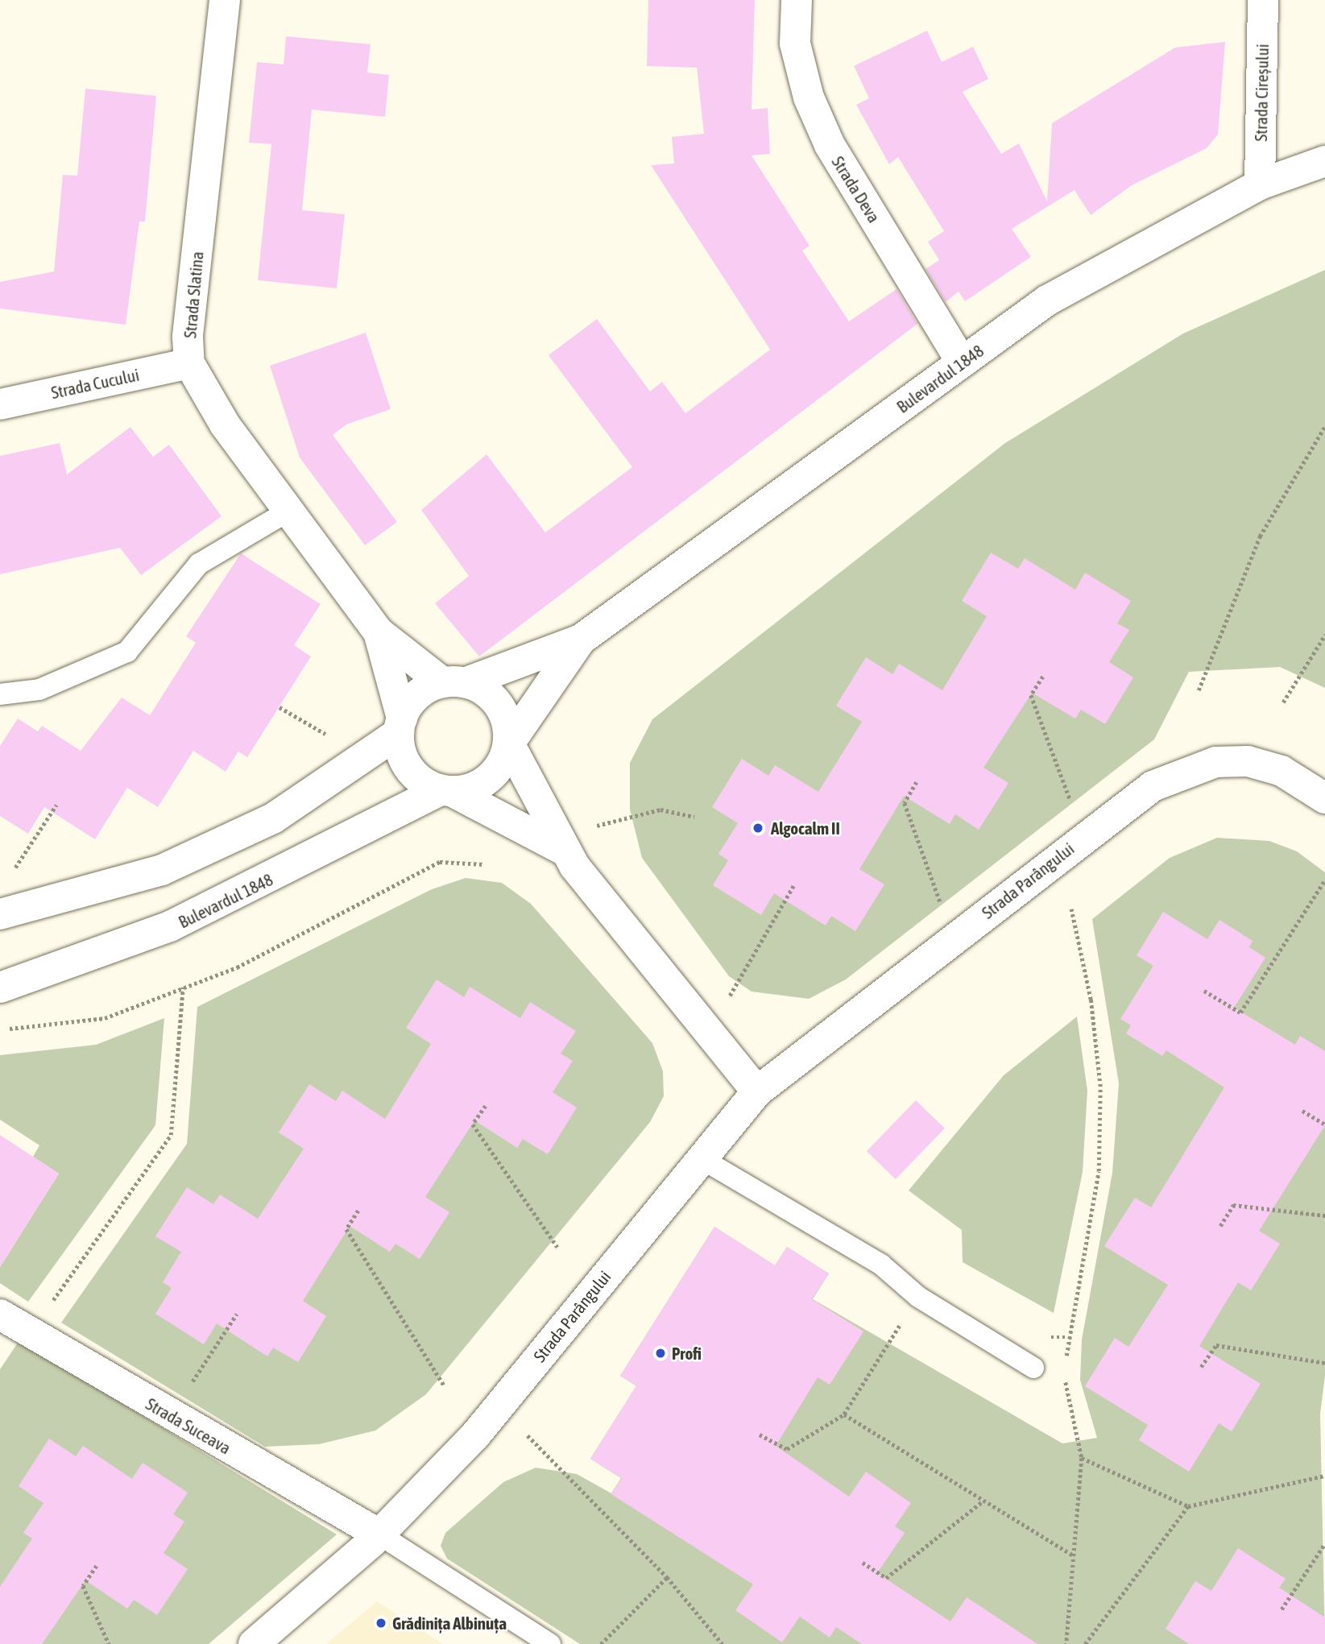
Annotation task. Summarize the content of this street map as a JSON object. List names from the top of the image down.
{
  "streets": {
    "street": [
      "Strada Cireșului",
      "Strada Deva",
      "Strada Slatina",
      "Bulevardul 1848",
      "Strada Cucului",
      "Strada Parângului",
      "Strada Suceava"
    ]
  },
  "crossings": [
    ["Strada Cireșului", "Bulevardul 1848"],
    ["Strada Deva", "Bulevardul 1848"],
    ["Strada Slatina", "Bulevardul 1848"],
    ["Strada Slatina", "Strada Cucului"],
    ["Strada Parângului", "Strada Suceava"]
  ],
  "places": ["Algocalm II", "Profi", "Grădinița Albinuța"]
}
